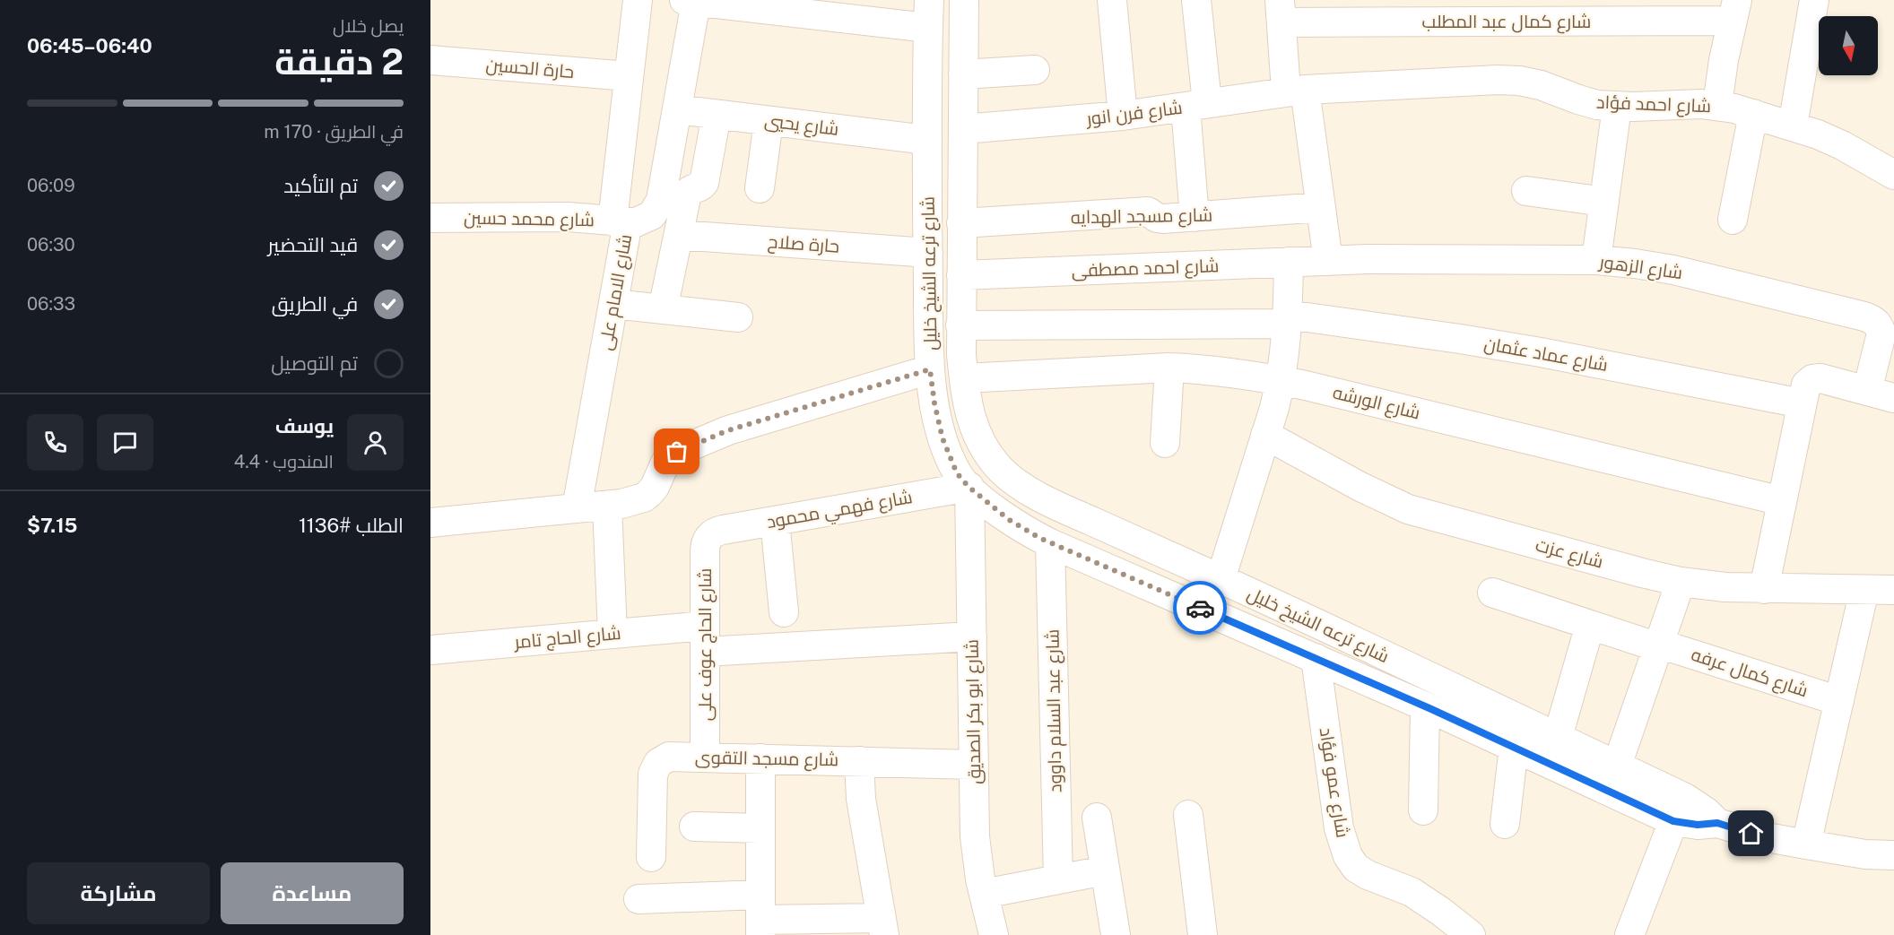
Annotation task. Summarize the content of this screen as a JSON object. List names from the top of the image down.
{
  "streets": {
    "street": [
      "شارع كمال عبد المطلب",
      "حارة الحسين",
      "شارع احمد فؤاد",
      "شارع فرن انور",
      "شارع يحيي",
      "شارع مسجد الهدايه",
      "شارع محمد حسين",
      "حارة صلاح",
      "شارع الزهور",
      "شارع احمد مصطفى",
      "شارع ترعه الشيخ خليل",
      "شارع الامام على",
      "شارع عماد عثمان",
      "شارع الورشه",
      "شارع فهمي محمود",
      "شارع عزت",
      "شارع الحاج تامر",
      "شارع الحاج عوف على",
      "شارع كمال عرفه",
      "شارع عبد السلام داوود",
      "شارع ابو بكر الصديق",
      "شارع مسجد التقوى",
      "شارع عمو فؤاد"
    ]
  },
  "crossings": [
    ["شارع احمد فؤاد", "شارع فرن انور"],
    ["شارع فرن انور", "شارع ترعه الشيخ خليل"],
    ["شارع يحيي", "شارع ترعه الشيخ خليل"],
    ["شارع يحيي", "شارع الامام على"],
    ["شارع مسجد الهدايه", "شارع ترعه الشيخ خليل"],
    ["شارع محمد حسين", "شارع الامام على"],
    ["حارة صلاح", "شارع ترعه الشيخ خليل"],
    ["شارع الزهور", "شارع احمد مصطفى"],
    ["شارع احمد مصطفى", "شارع ترعه الشيخ خليل"],
    ["شارع ترعه الشيخ خليل", "شارع عماد عثمان"],
    ["شارع ترعه الشيخ خليل", "شارع الورشه"],
    ["شارع ترعه الشيخ خليل", "شارع فهمي محمود"],
    ["شارع ترعه الشيخ خليل", "شارع عبد السلام داوود"],
    ["شارع ترعه الشيخ خليل", "شارع ابو بكر الصديق"],
    ["شارع ترعه الشيخ خليل", "شارع عمو فؤاد"],
    ["شارع فهمي محمود", "شارع الحاج عوف على"],
    ["شارع فهمي محمود", "شارع ابو بكر الصديق"],
    ["شارع الحاج تامر", "شارع الحاج عوف على"],
    ["شارع الحاج تامر", "شارع ابو بكر الصديق"],
    ["شارع الحاج عوف على", "شارع مسجد التقوى"],
    ["شارع ابو بكر الصديق", "شارع مسجد التقوى"]
  ],
  "north": "bottom",
  "page": {
    "heading": ["2 دقيقة", "يصل خلال", "06:40–06:45"],
    "panel": [
      "يوسف",
      "المندوب · 4.4",
      "الطلب #1136",
      "$7.15"
    ],
    "bar": "في الطريق · 170 m",
    "list": [
      ["تم التأكيد", "06:09"],
      ["قيد التحضير", "06:30"],
      ["في الطريق", "06:33"],
      "تم التوصيل"
    ],
    "buttons": ["مساعدة", "مشاركة"]
  }
}
